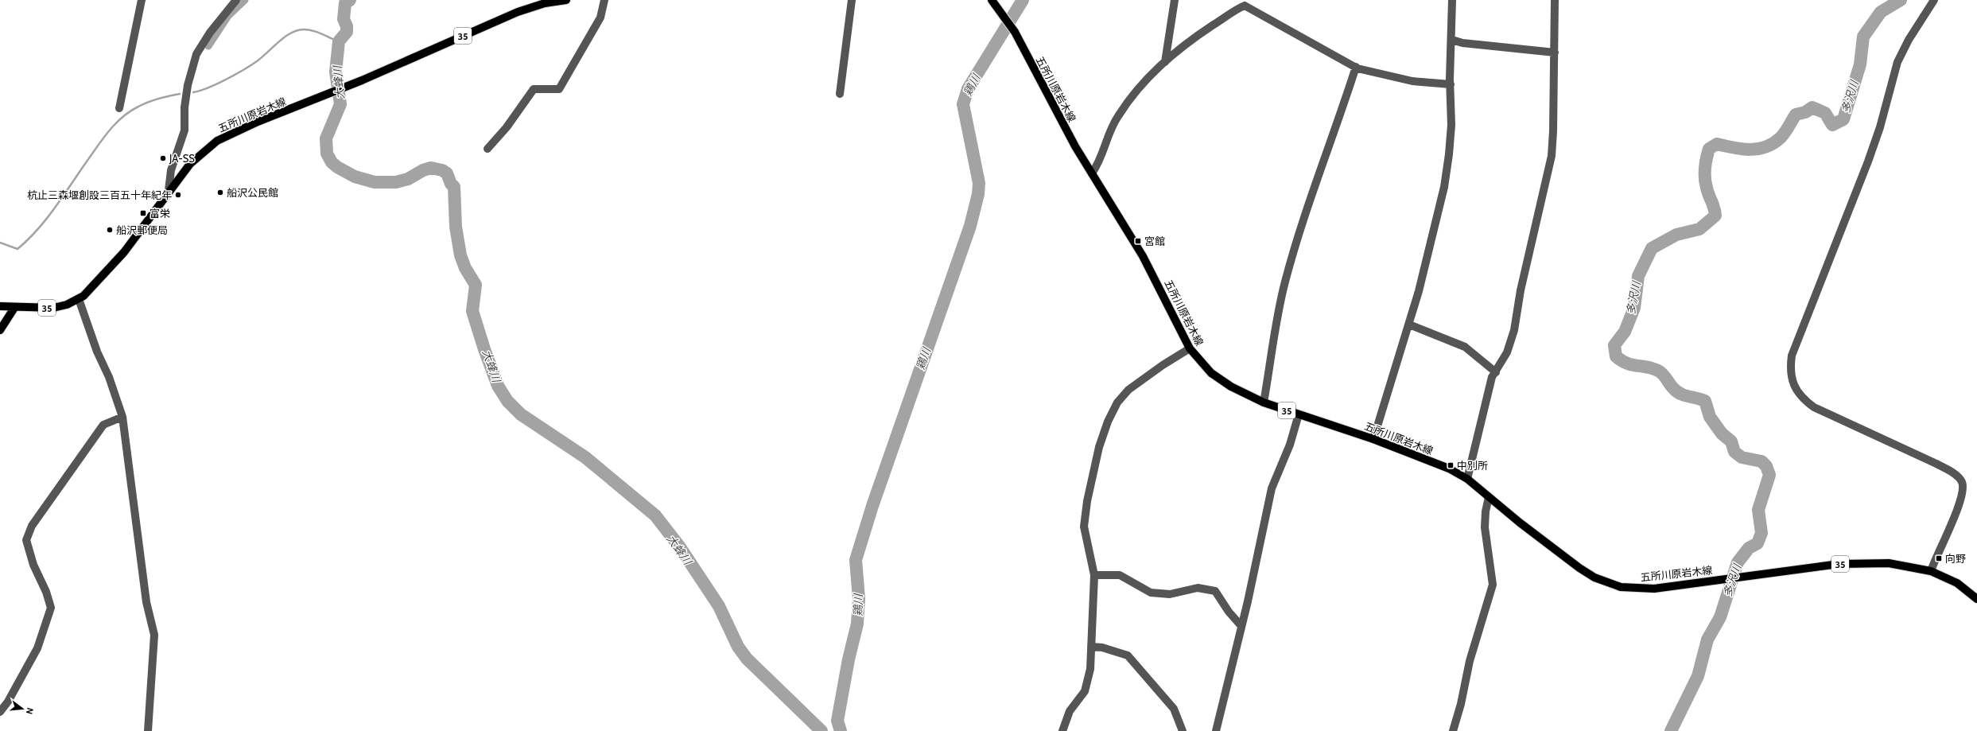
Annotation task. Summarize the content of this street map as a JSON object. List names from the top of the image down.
{
  "streets": {
    "main road": ["35", "五所川原岩木線"]
  },
  "water": ["大蜂川", "鶏川", "多沢川"],
  "places": {
    "other": [
      "JA-SS",
      "船沢公民館",
      "杭止三森堰創設三百五十年紀年",
      "船沢郵便局"
    ],
    "transit": [
      "富栄",
      "宮館",
      "中別所",
      "向野"
    ]
  },
  "north": "right"
}
